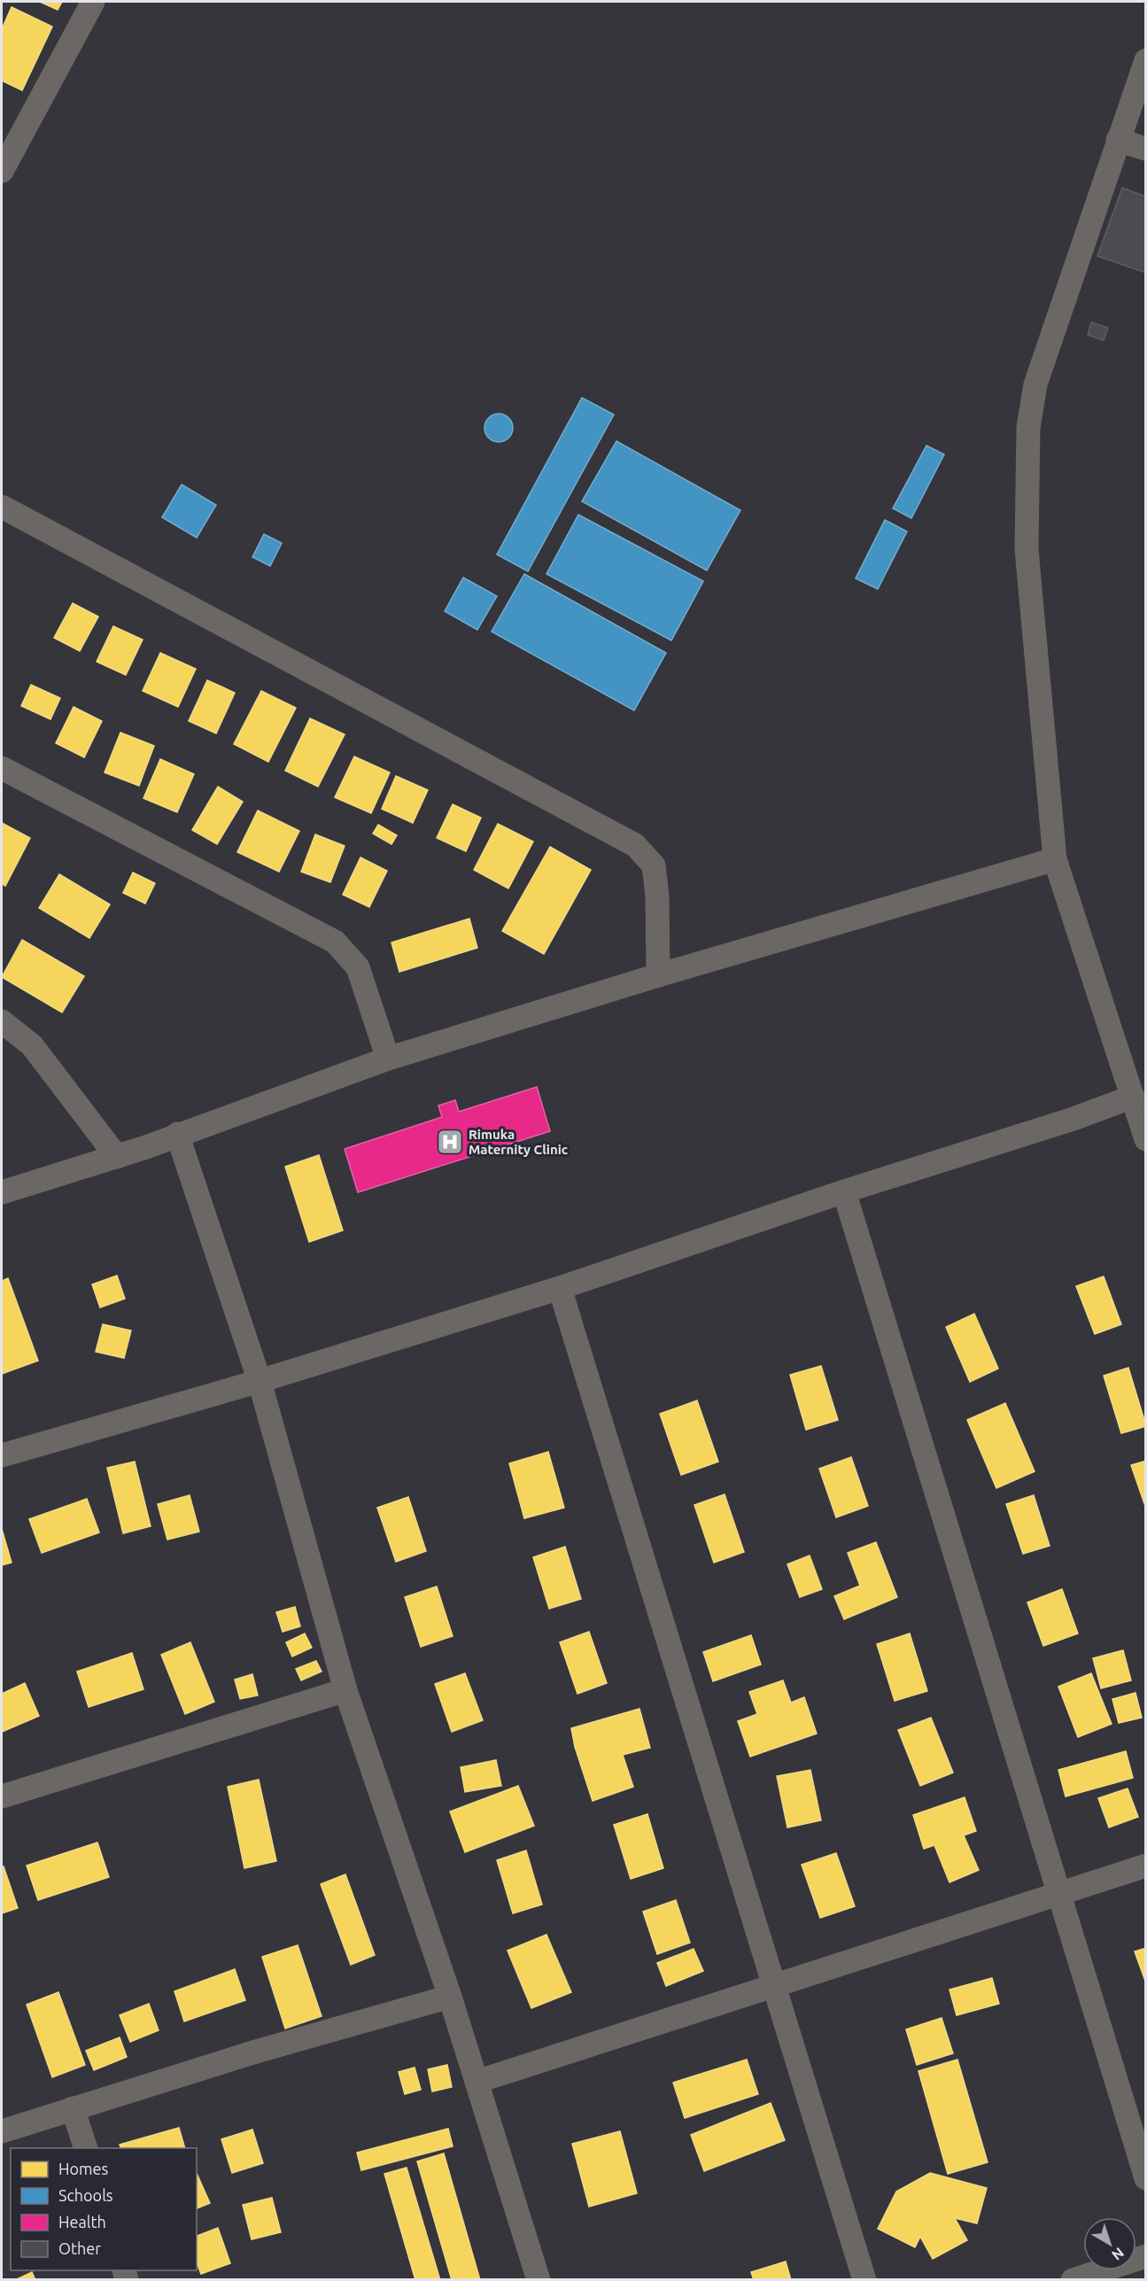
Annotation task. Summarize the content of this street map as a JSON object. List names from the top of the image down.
{
  "places": {
    "hospital": ["Rimuka Maternity Clinic"]
  },
  "legend": [
    "Homes",
    "Schools",
    "Health",
    "Other"
  ],
  "north": "bottom right"
}
